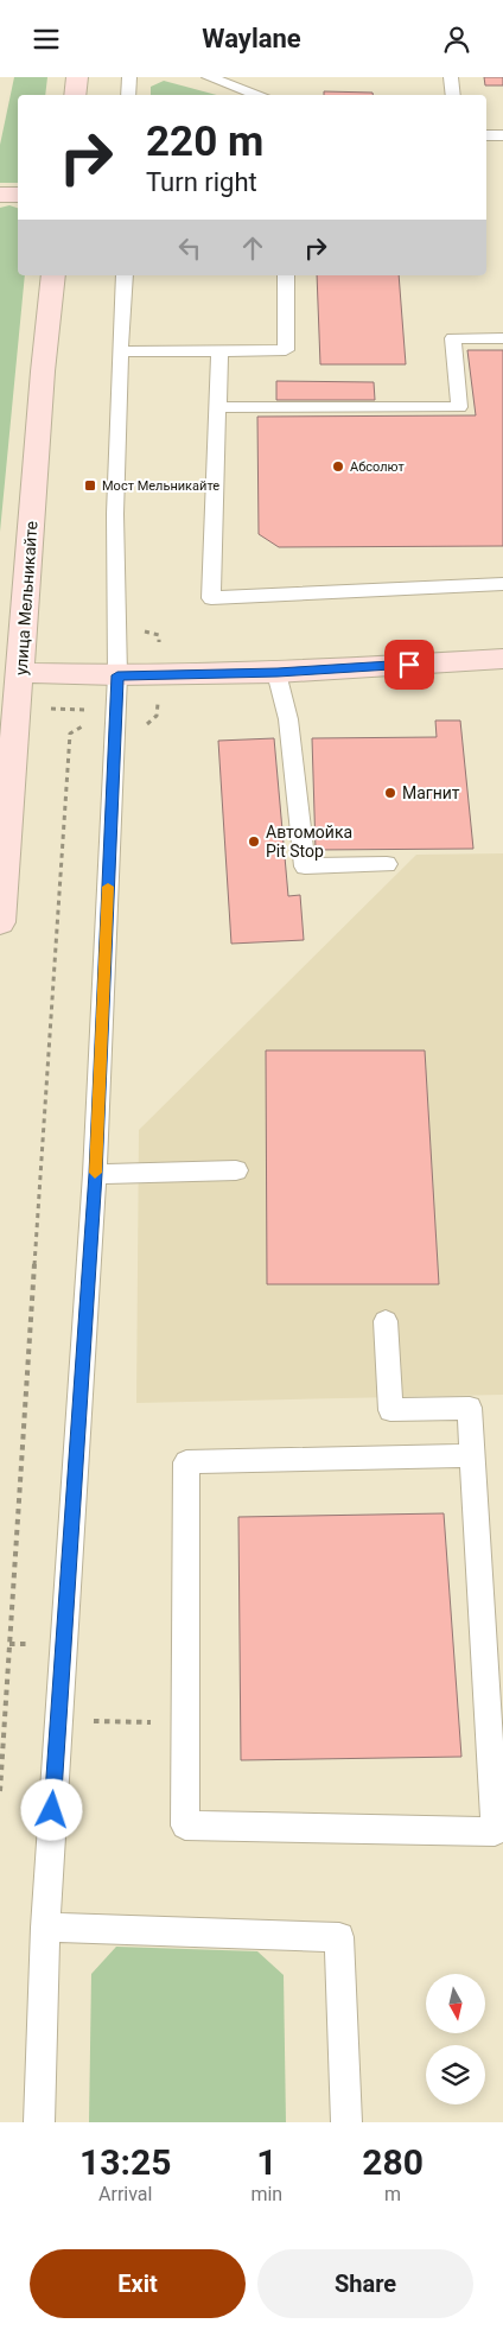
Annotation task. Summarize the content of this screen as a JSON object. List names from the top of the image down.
{
  "streets": {
    "main road": ["улица Мельникайте"]
  },
  "places": {
    "other": ["Абсолют", "Магнит", "Автомойка Pit Stop"],
    "transit": ["Мост Мельникайте"]
  },
  "north": "bottom",
  "page": {
    "header": "Waylane",
    "turn": ["220 m", "Turn right"],
    "eta": [
      "13:25",
      "Arrival",
      "1",
      "min",
      "280",
      "m"
    ],
    "buttons": ["Exit", "Share"]
  }
}
